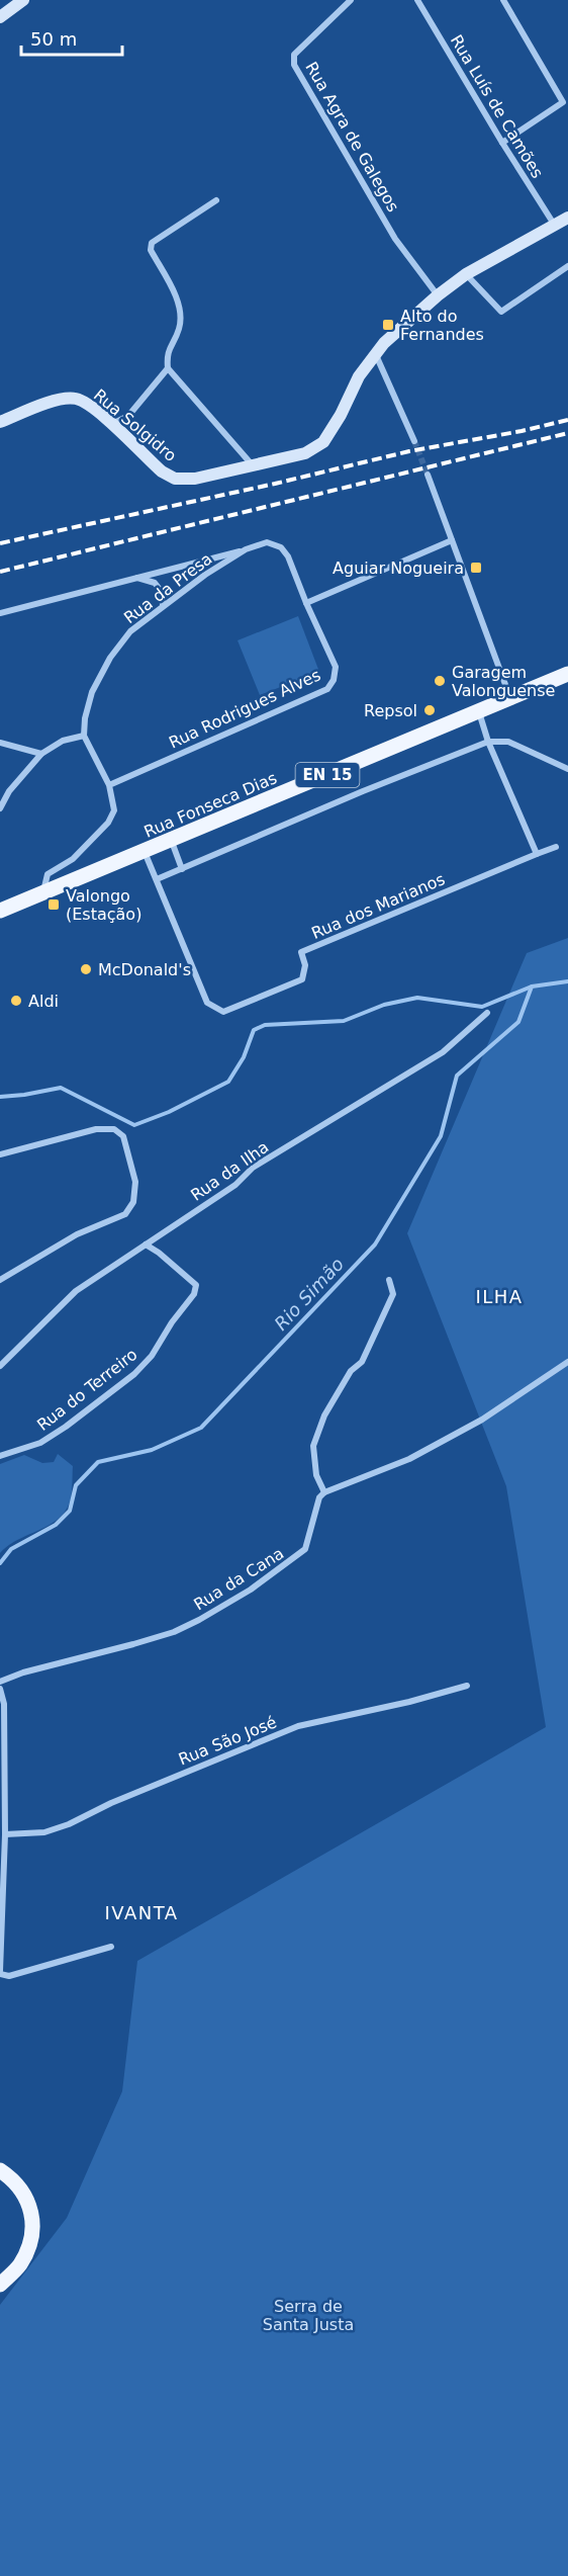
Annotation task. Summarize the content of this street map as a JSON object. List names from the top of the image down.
{
  "streets": {
    "main road": ["EN 15", "Rua Fonseca Dias"],
    "street": [
      "Rua Luís de Camões",
      "Rua Agra de Galegos",
      "Rua Solgidro",
      "Rua da Presa",
      "Rua Rodrigues Alves",
      "Rua dos Marianos",
      "Rua da Ilha",
      "Rua do Terreiro",
      "Rua da Cana",
      "Rua São José"
    ]
  },
  "crossings": [
    ["Rua Luís de Camões", "Rua Solgidro"],
    ["Rua Agra de Galegos", "Rua Solgidro"],
    ["Rua da Presa", "Rua Rodrigues Alves"],
    ["Rua Fonseca Dias", "Rua dos Marianos"],
    ["Rua da Ilha", "Rua do Terreiro"]
  ],
  "districts": ["ILHA", "IVANTA"],
  "water": ["Rio Simão"],
  "parks": ["Serra de Santa Justa"],
  "places": {
    "transit": ["Alto do Fernandes", "Aguiar Nogueira", "Valongo (Estação)"],
    "other": [
      "Garagem Valonguense",
      "Repsol",
      "McDonald's",
      "Aldi"
    ]
  },
  "scale_bar": "50 m"
}
